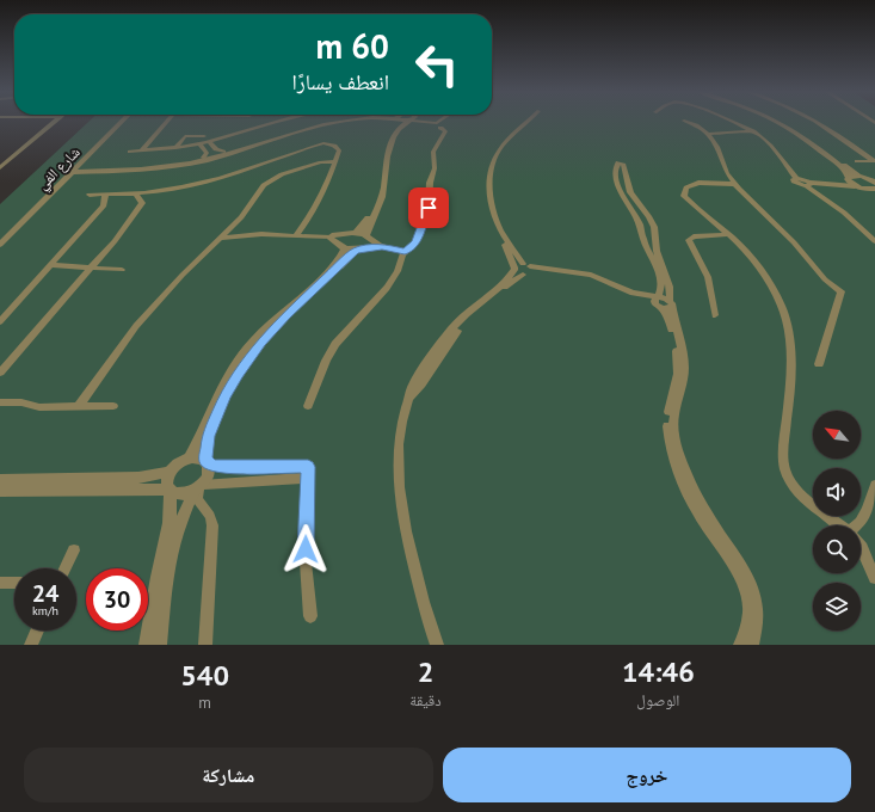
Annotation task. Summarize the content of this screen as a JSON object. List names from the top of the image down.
{
  "streets": {
    "street": ["شارع الفي"]
  },
  "north": "top left",
  "page": {
    "turn": ["60 m", "انعطف يسارًا"],
    "speed": "24 km/h",
    "limit": "30",
    "eta": [
      "14:46",
      "الوصول",
      "2",
      "دقيقة",
      "540",
      "m"
    ],
    "buttons": ["خروج", "مشاركة"]
  }
}
